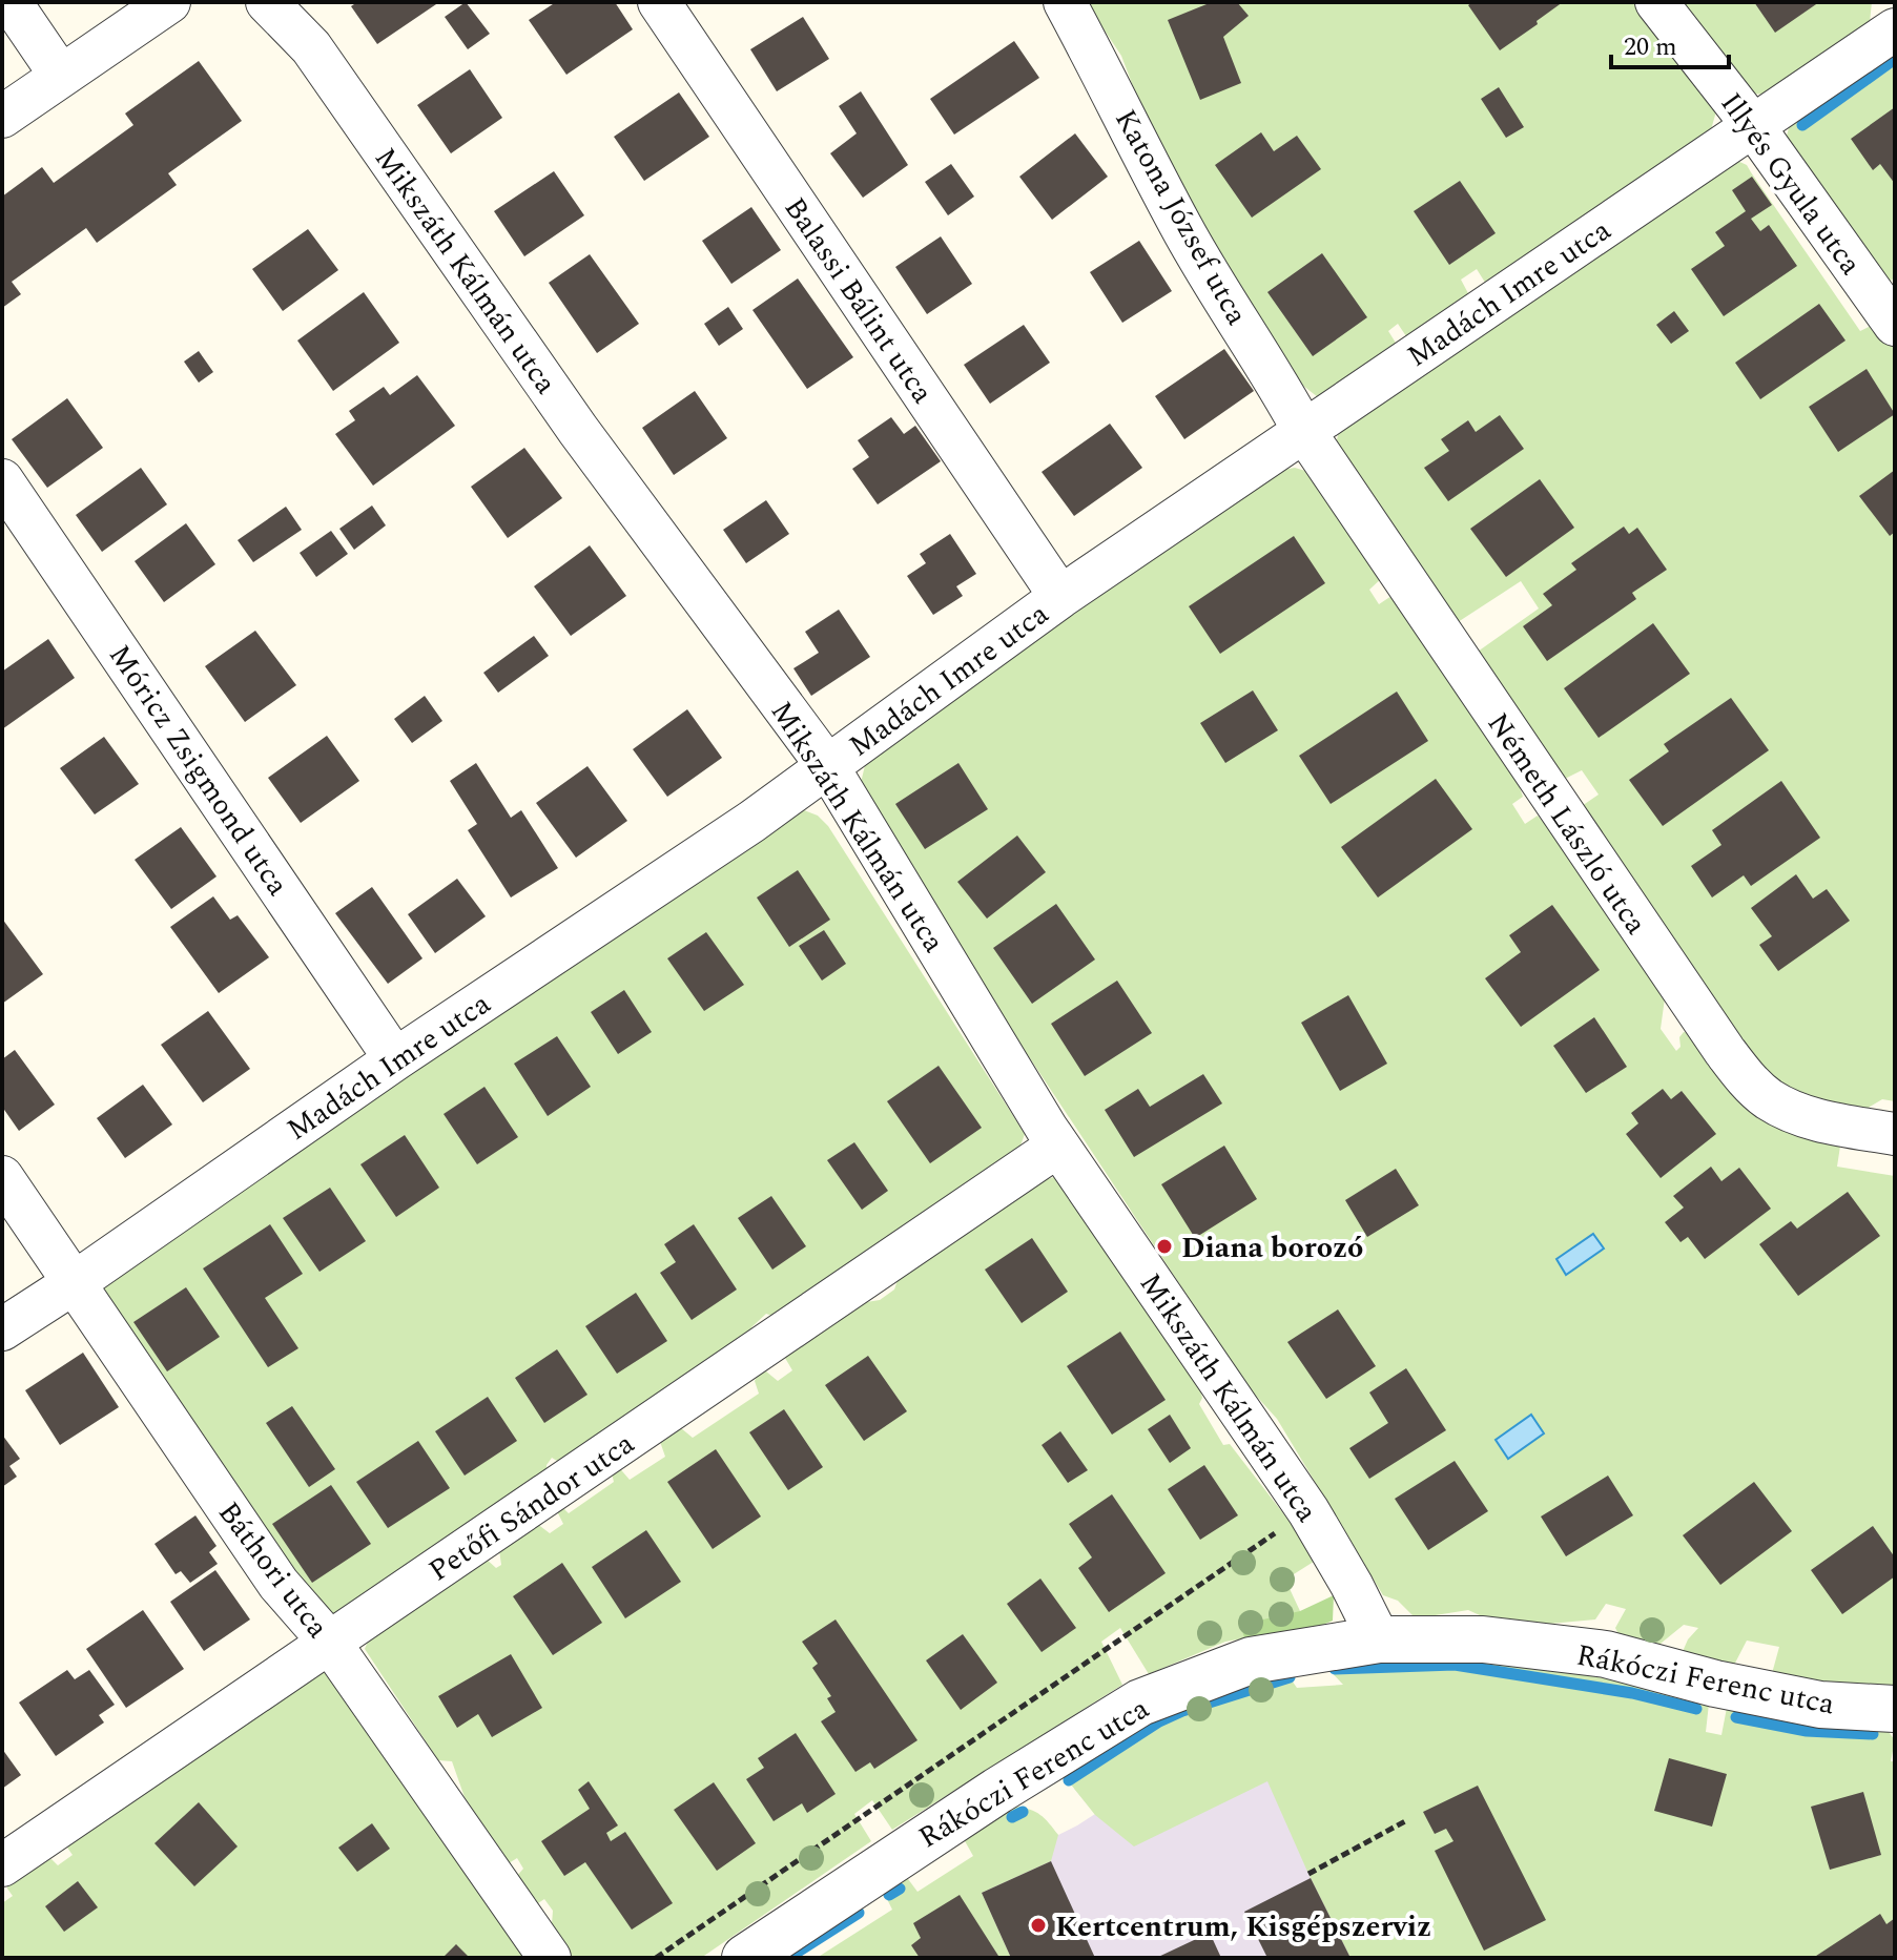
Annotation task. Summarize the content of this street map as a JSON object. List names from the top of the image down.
{
  "streets": {
    "street": [
      "Illyés Gyula utca",
      "Katona József utca",
      "Mikszáth Kálmán utca",
      "Madách Imre utca",
      "Balassi Bálint utca",
      "Móricz Zsigmond utca",
      "Németh László utca",
      "Petőfi Sándor utca",
      "Báthori utca",
      "Rákóczi Ferenc utca"
    ]
  },
  "crossings": [
    ["Illyés Gyula utca", "Madách Imre utca"],
    ["Katona József utca", "Madách Imre utca"],
    ["Katona József utca", "Németh László utca"],
    ["Mikszáth Kálmán utca", "Madách Imre utca"],
    ["Mikszáth Kálmán utca", "Petőfi Sándor utca"],
    ["Mikszáth Kálmán utca", "Rákóczi Ferenc utca"],
    ["Madách Imre utca", "Balassi Bálint utca"],
    ["Madách Imre utca", "Móricz Zsigmond utca"],
    ["Madách Imre utca", "Németh László utca"],
    ["Madách Imre utca", "Báthori utca"],
    ["Petőfi Sándor utca", "Báthori utca"]
  ],
  "places": ["Diana borozó", "Kertcentrum, Kisgépszerviz"],
  "scale_bar": "20 m"
}
